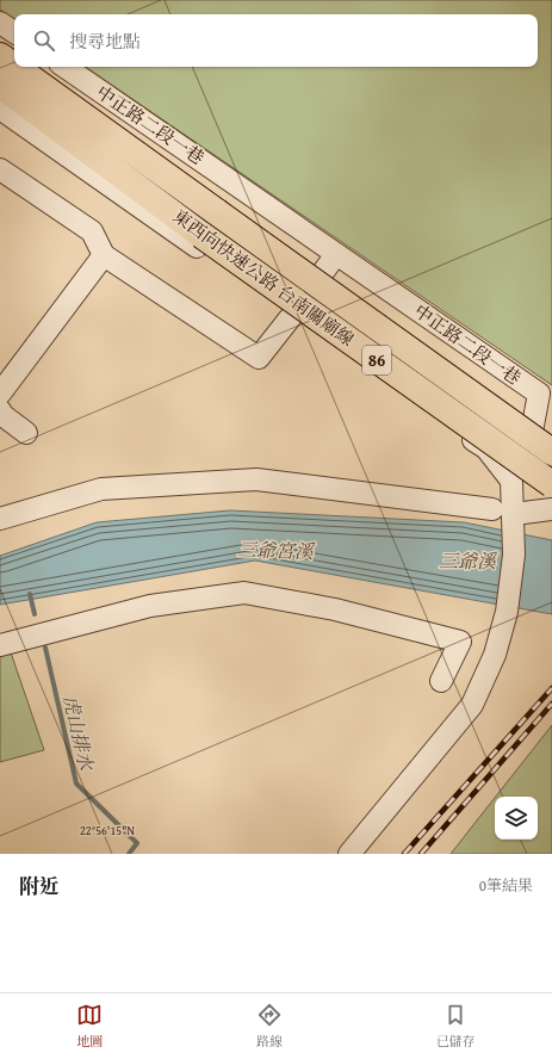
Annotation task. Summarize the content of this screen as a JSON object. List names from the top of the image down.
{
  "streets": {
    "highway": ["東西向快速公路 台南關廟線", "86"],
    "street": ["中正路二段一巷"]
  },
  "water": ["三爺宮溪", "三爺溪", "虎山排水"],
  "page": {
    "search": "搜尋地點",
    "heading": ["附近", "0筆結果"],
    "nav": ["地圖", "路線", "已儲存"]
  },
  "coordinates": ["22°56'15\"N"]
}
